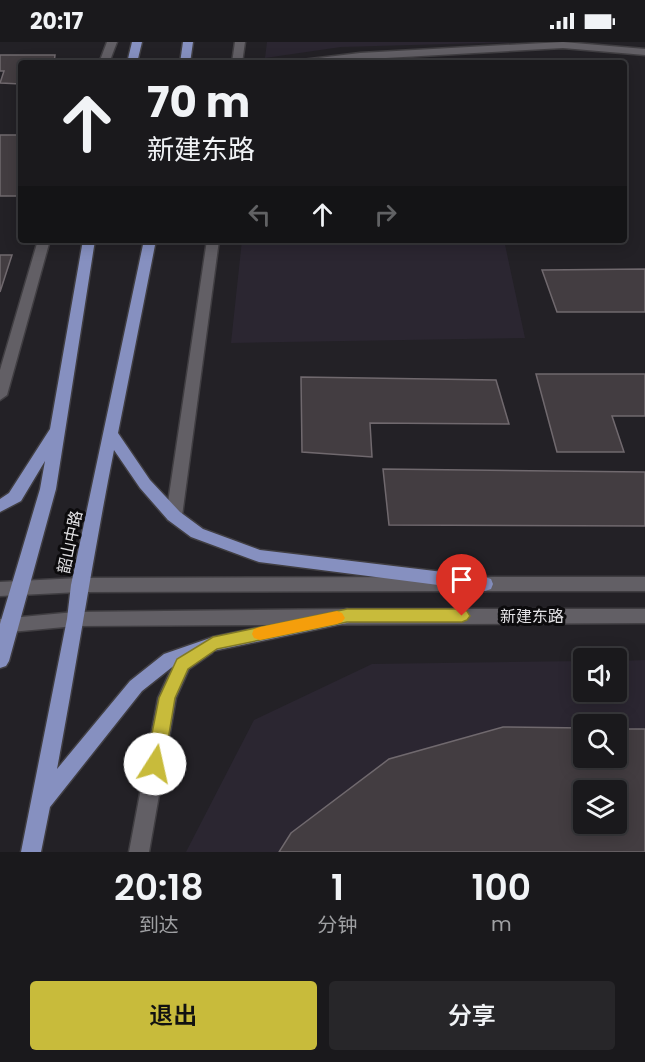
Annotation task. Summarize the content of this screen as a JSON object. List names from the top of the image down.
{
  "streets": {
    "main road": ["韶山中路"],
    "street": ["新建东路"]
  },
  "crossings": [
    ["韶山中路", "新建东路"]
  ],
  "page": {
    "status": "20:17",
    "turn": ["70 m", "新建东路"],
    "eta": [
      "20:18",
      "到达",
      "1",
      "分钟",
      "100",
      "m"
    ],
    "buttons": ["退出", "分享"]
  }
}
